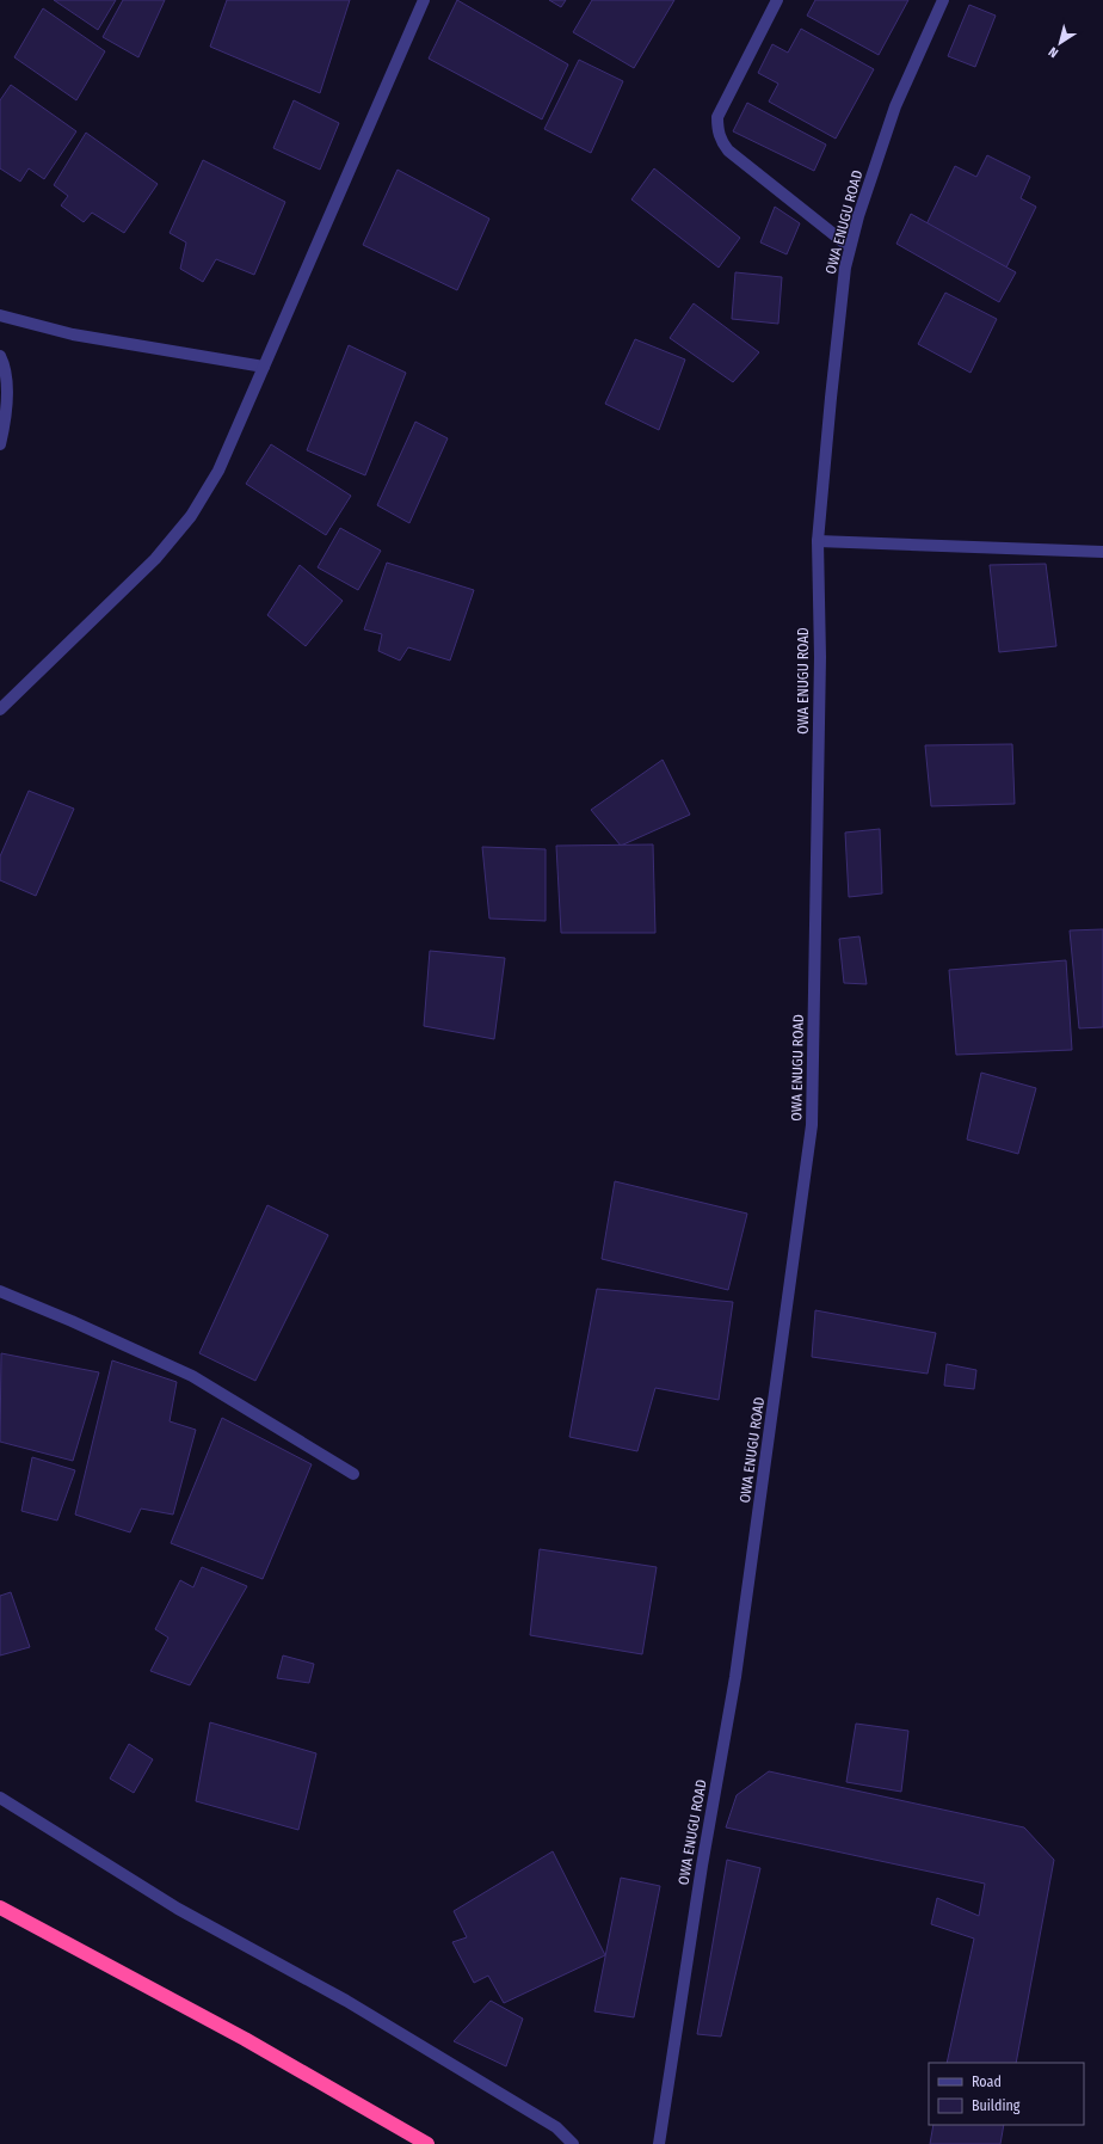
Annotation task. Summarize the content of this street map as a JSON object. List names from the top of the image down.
{
  "streets": {
    "street": ["OWA ENUGU ROAD"]
  },
  "legend": ["Road", "Building"],
  "north": "bottom left"
}
